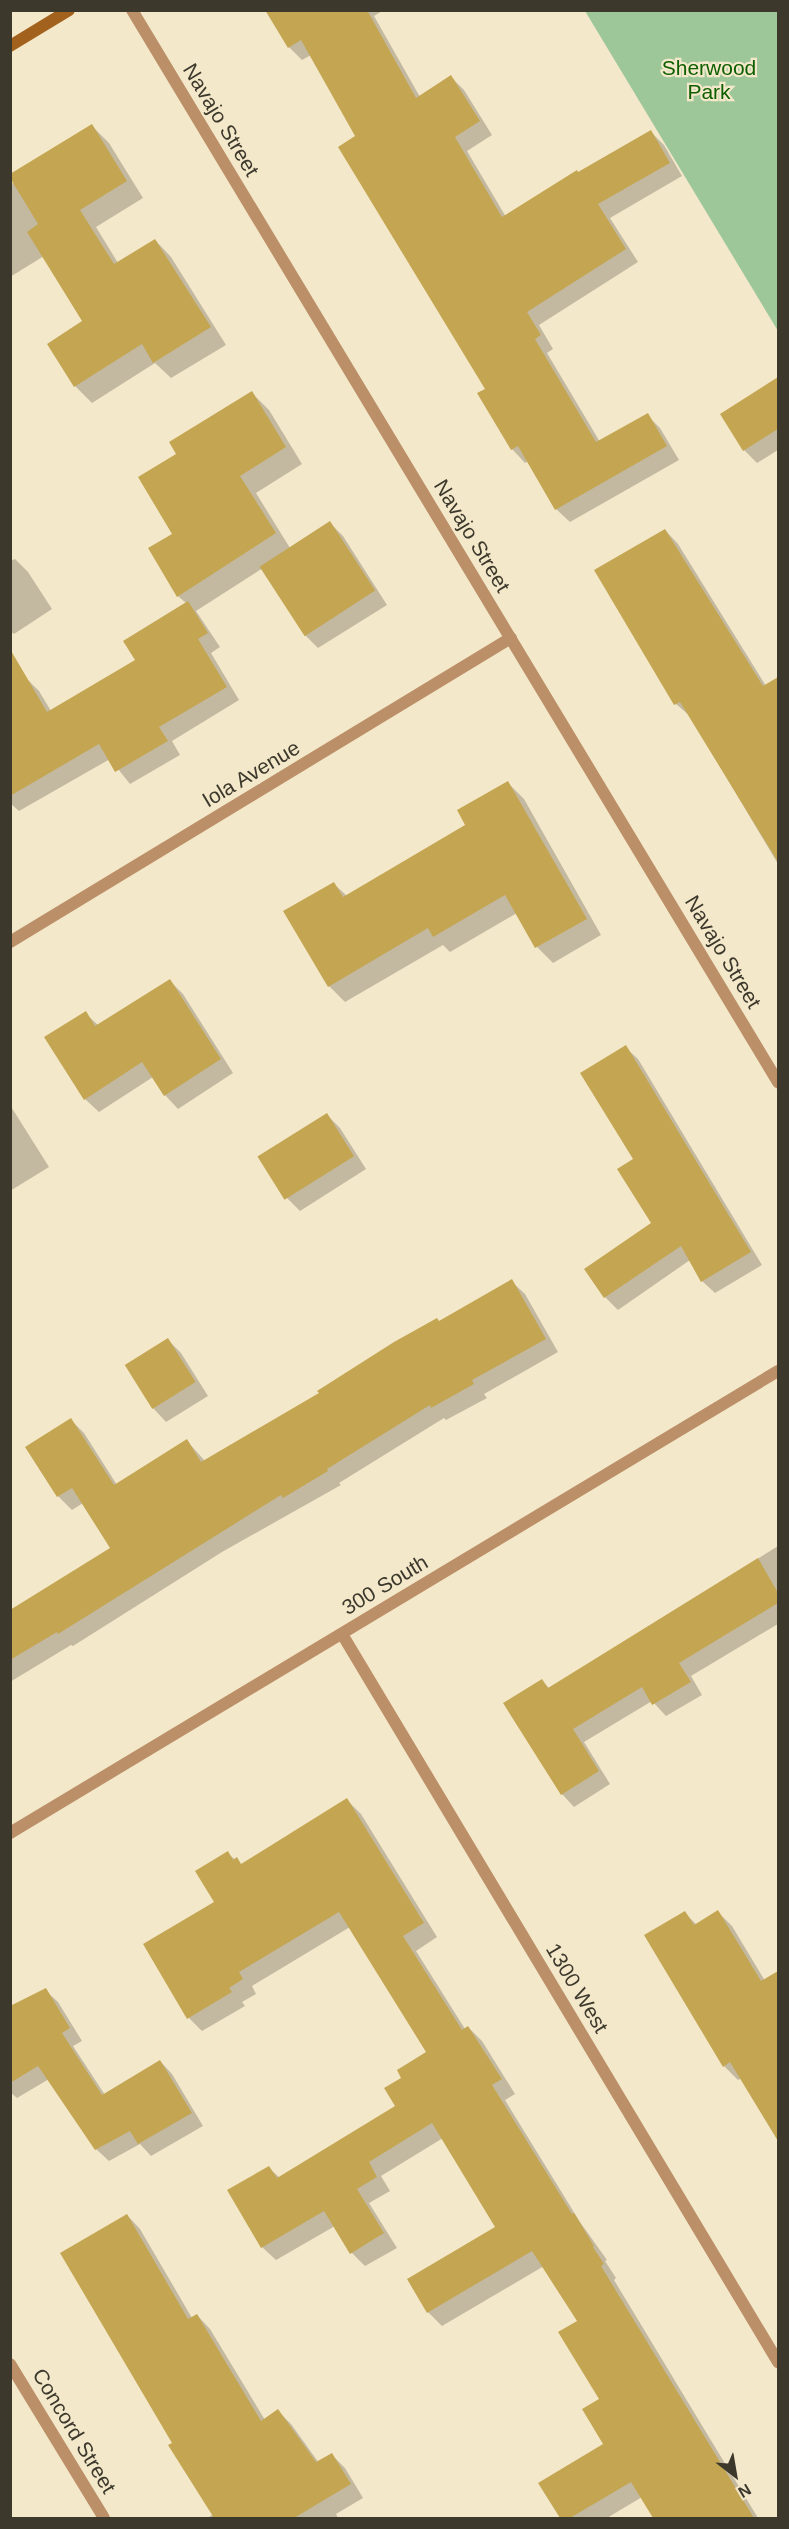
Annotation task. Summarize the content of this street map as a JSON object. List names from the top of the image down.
{
  "streets": {
    "street": [
      "Navajo Street",
      "Iola Avenue",
      "300 South",
      "1300 West",
      "Concord Street"
    ]
  },
  "crossings": [
    ["Navajo Street", "Iola Avenue"],
    ["300 South", "1300 West"]
  ],
  "parks": ["Sherwood Park"],
  "north": "bottom right"
}
